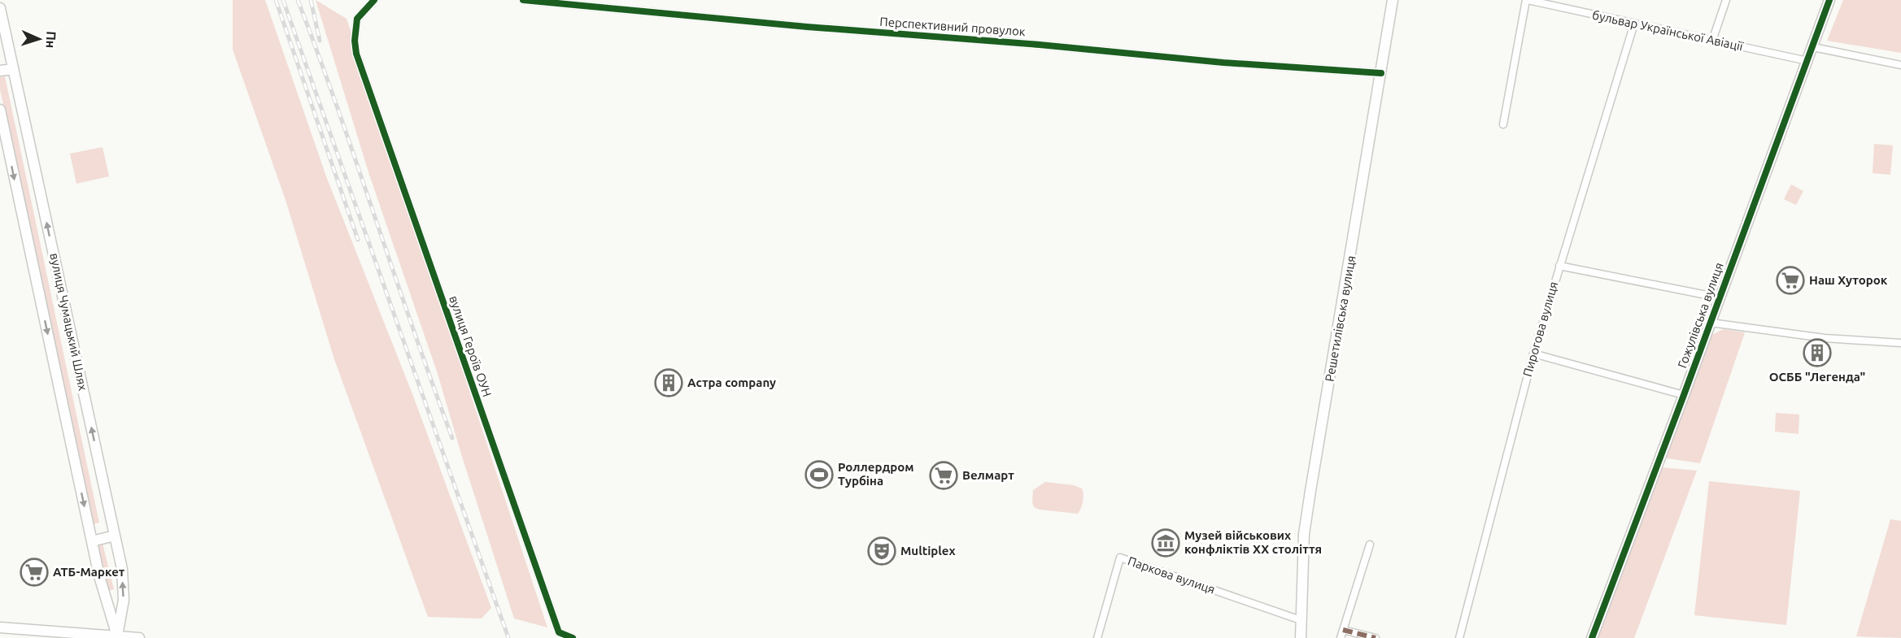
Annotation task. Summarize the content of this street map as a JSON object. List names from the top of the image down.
{
  "streets": {
    "main road": ["Гожулівська вулиця", "Решетилівська вулиця", "вулиця Чумацький Шлях"],
    "street": [
      "Перспективний провулок",
      "бульвар Української Авіації",
      "Пирогова вулиця",
      "вулиця Героїв ОУН",
      "Паркова вулиця"
    ]
  },
  "crossings": [
    ["Перспективний провулок", "Решетилівська вулиця"],
    ["бульвар Української Авіації", "Гожулівська вулиця"],
    ["бульвар Української Авіації", "Пирогова вулиця"],
    ["Решетилівська вулиця", "Паркова вулиця"]
  ],
  "places": {
    "supermarket": ["Наш Хуторок", "Велмарт", "АТБ-Маркет"],
    "building": ["ОСББ \"Легенда\"", "Астра company"],
    "sports": ["Роллердром Турбіна"],
    "museum": ["Музей військових конфліктів ХХ століття"],
    "theatre": ["Multiplex"]
  },
  "north": "right"
}
